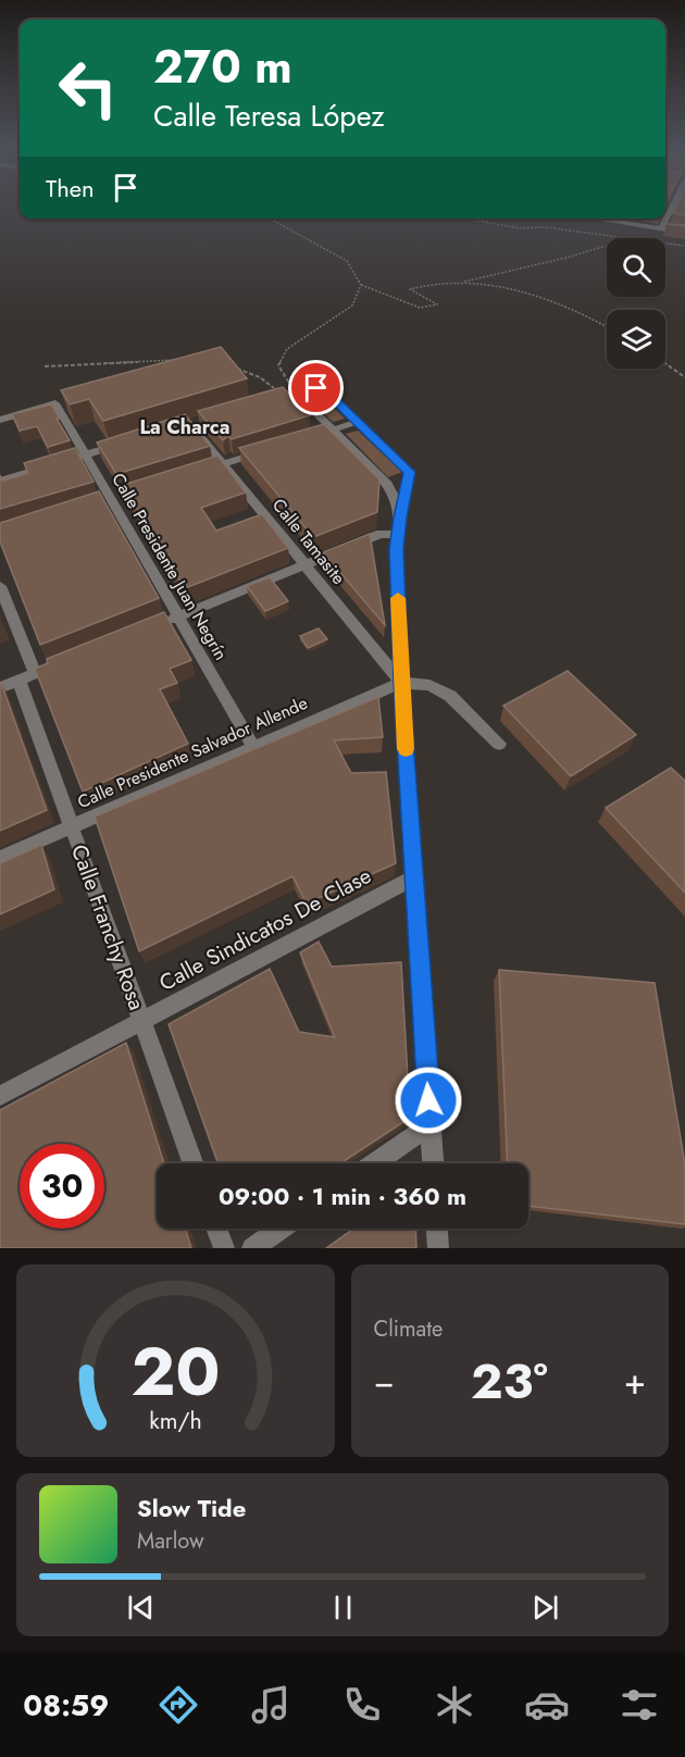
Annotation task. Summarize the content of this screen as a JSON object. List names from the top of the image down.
{
  "streets": {
    "street": [
      "Calle Tamasite",
      "Calle Presidente Juan Negrín",
      "Calle Presidente Salvador Allende",
      "Calle Franchy Rosa",
      "Calle Sindicatos De Clase"
    ]
  },
  "crossings": [
    ["Calle Tamasite", "Calle Presidente Salvador Allende"],
    ["Calle Presidente Juan Negrín", "Calle Presidente Salvador Allende"],
    ["Calle Presidente Salvador Allende", "Calle Franchy Rosa"],
    ["Calle Franchy Rosa", "Calle Sindicatos De Clase"]
  ],
  "districts": ["La Charca"],
  "page": {
    "turn": ["270 m", "Calle Teresa López"],
    "then": "Then",
    "limit": "30",
    "trip": "09:00 · 1 min · 360 m",
    "tile": "Climate",
    "heat": ["−", "23°", "+"],
    "song": ["Slow Tide", "Marlow"],
    "tabs": "08:59",
    "gauge": ["20", "km/h"]
  }
}
